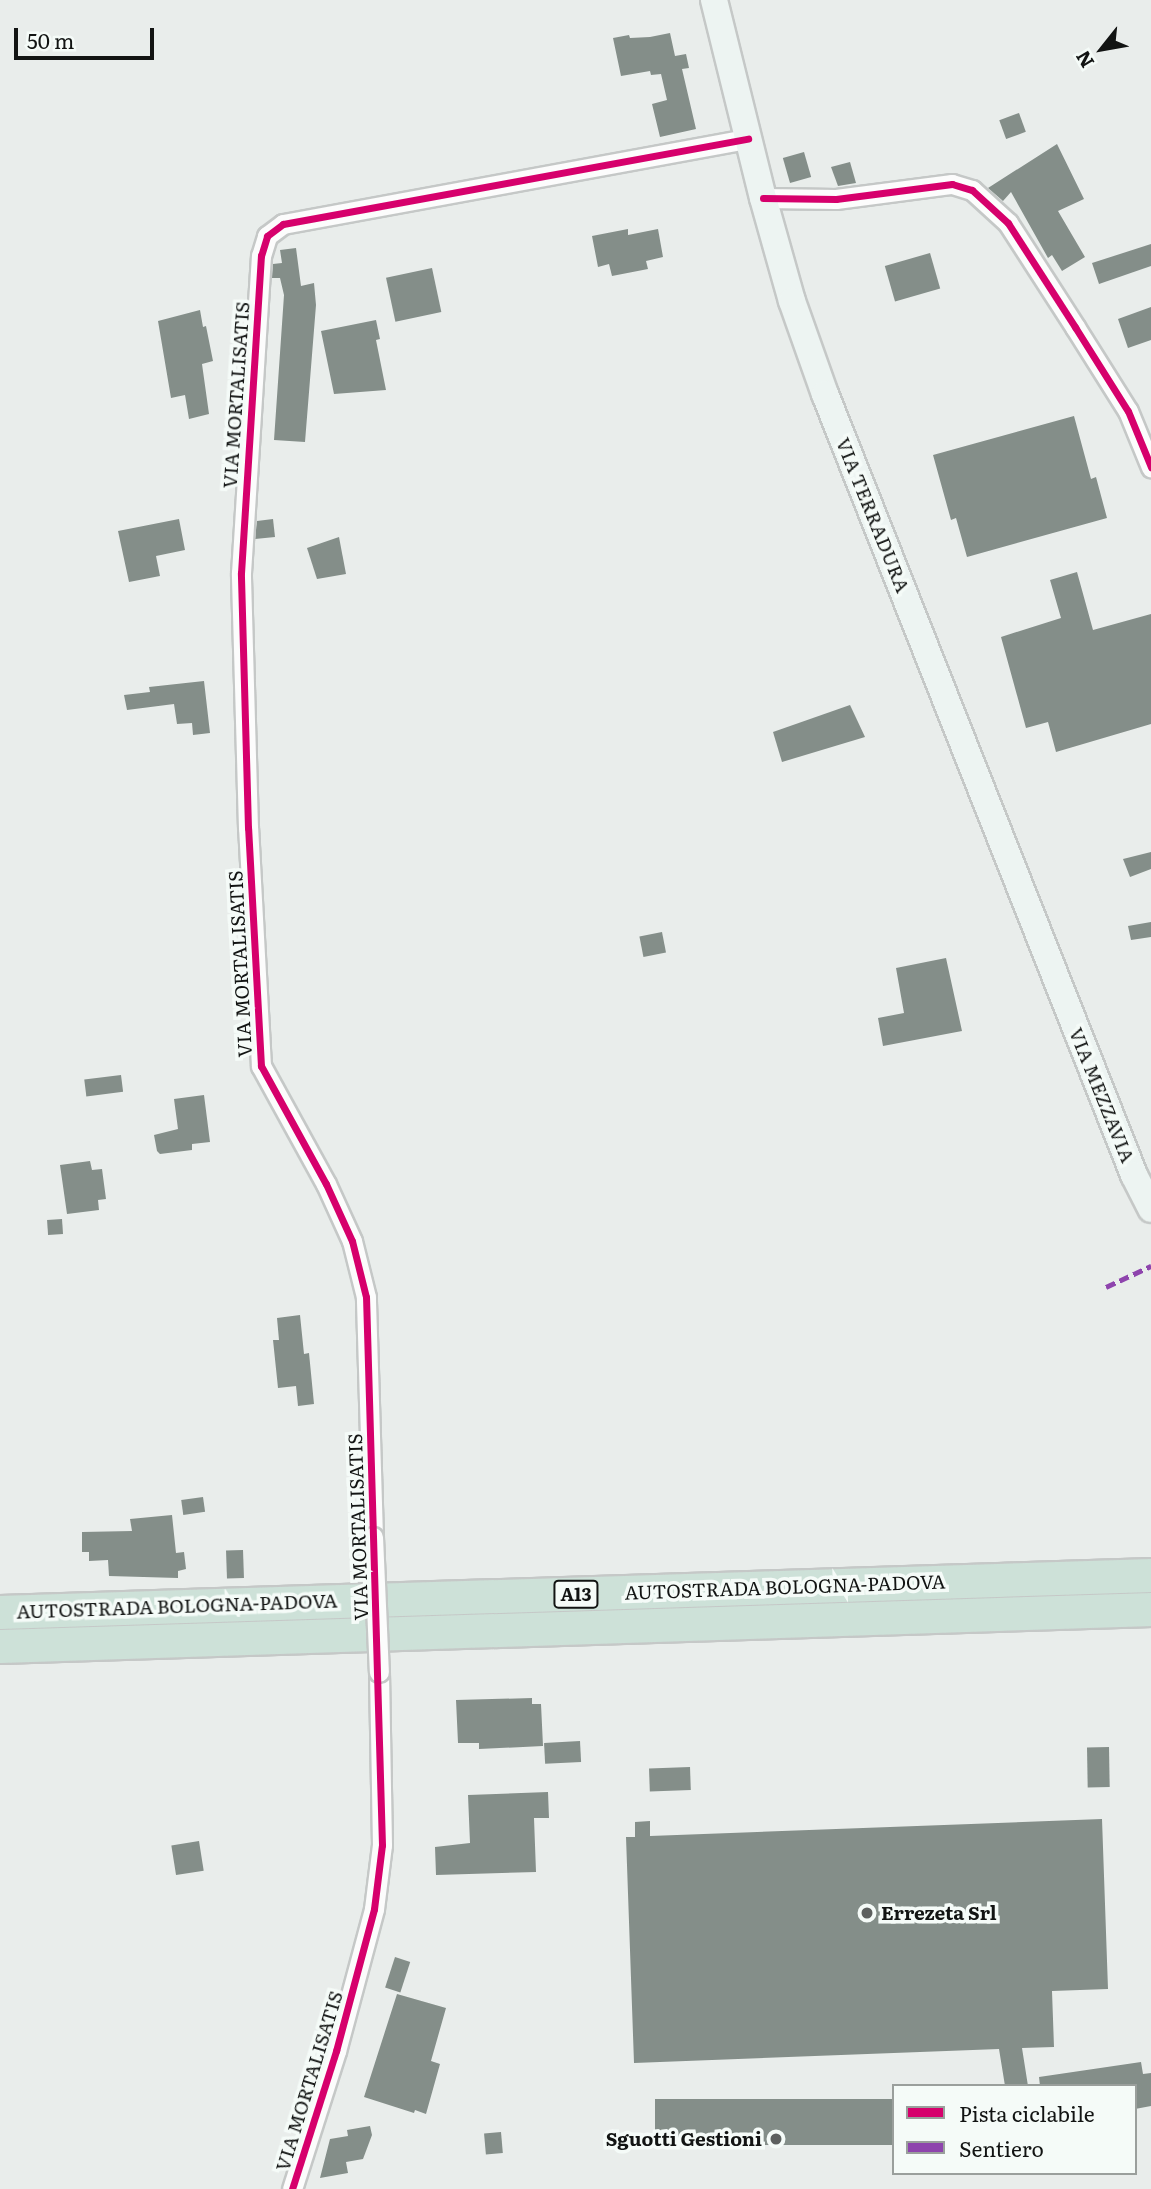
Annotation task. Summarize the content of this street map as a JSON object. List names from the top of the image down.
{
  "streets": {
    "highway": ["AUTOSTRADA BOLOGNA-PADOVA", "A13"],
    "main road": ["VIA TERRADURA", "VIA MEZZAVIA"],
    "street": ["VIA MORTALISATIS"]
  },
  "crossings": [
    ["VIA MORTALISATIS", "VIA TERRADURA"],
    ["VIA TERRADURA", "VIA MEZZAVIA"]
  ],
  "places": ["Errezeta Srl", "Sguotti Gestioni"],
  "legend": ["Pista ciclabile", "Sentiero"],
  "scale_bar": "50 m",
  "north": "bottom left"
}
